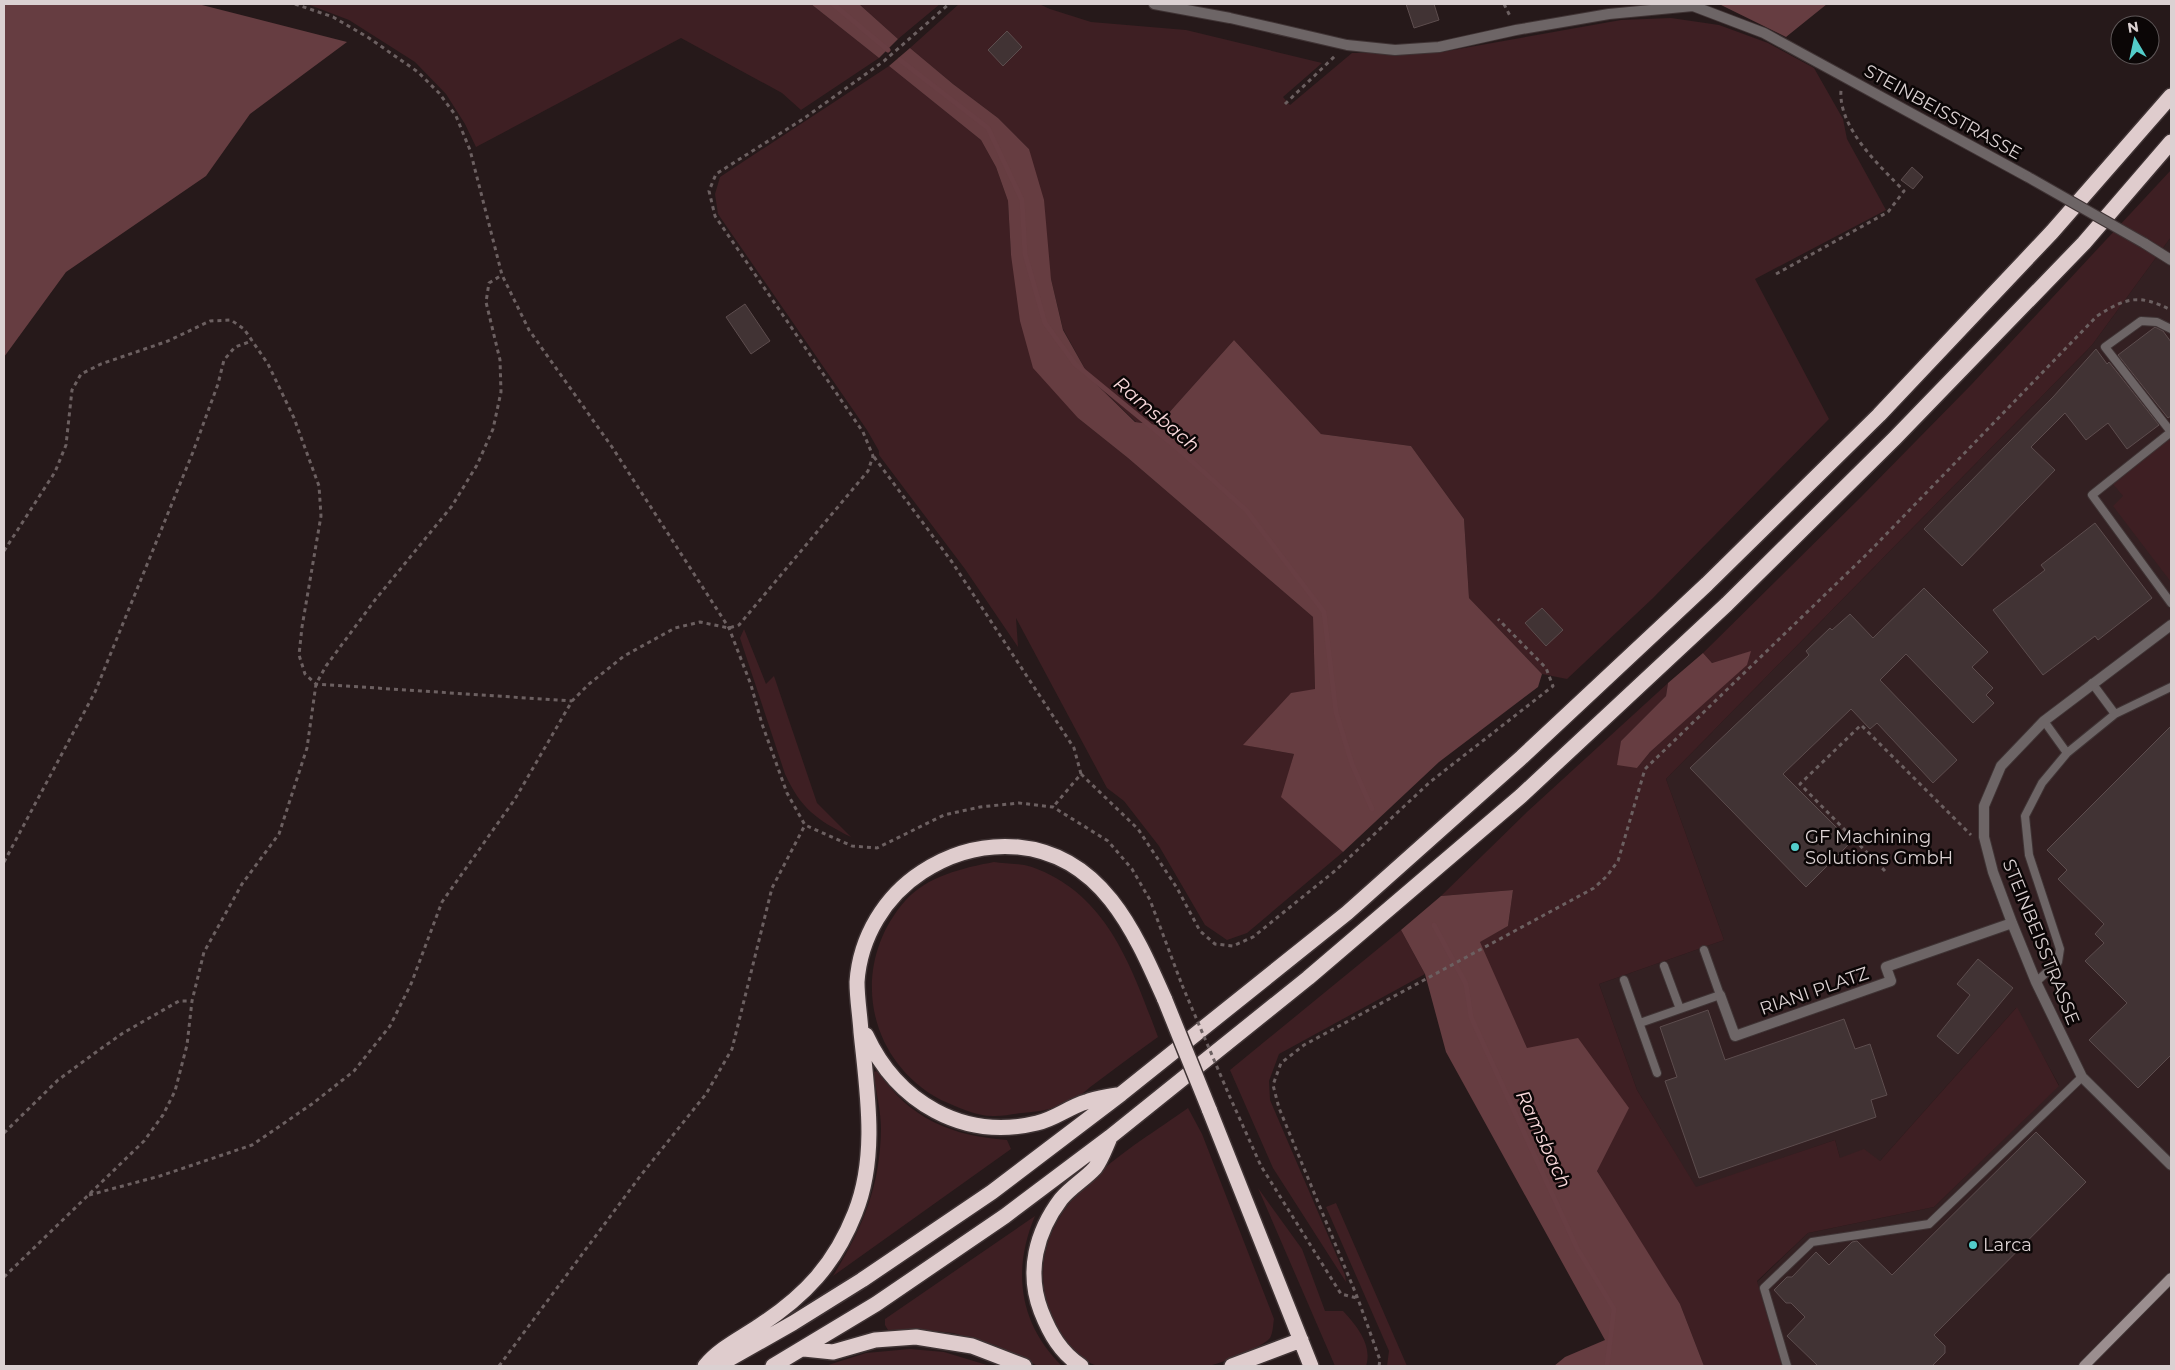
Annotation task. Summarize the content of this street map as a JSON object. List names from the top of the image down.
{
  "streets": {
    "street": ["STEINBEISSTRASSE", "RIANI PLATZ"]
  },
  "crossings": [
    ["STEINBEISSTRASSE", "RIANI PLATZ"]
  ],
  "water": ["Ramsbach"],
  "places": ["GF Machining Solutions GmbH", "Larca"],
  "north": "top"
}
